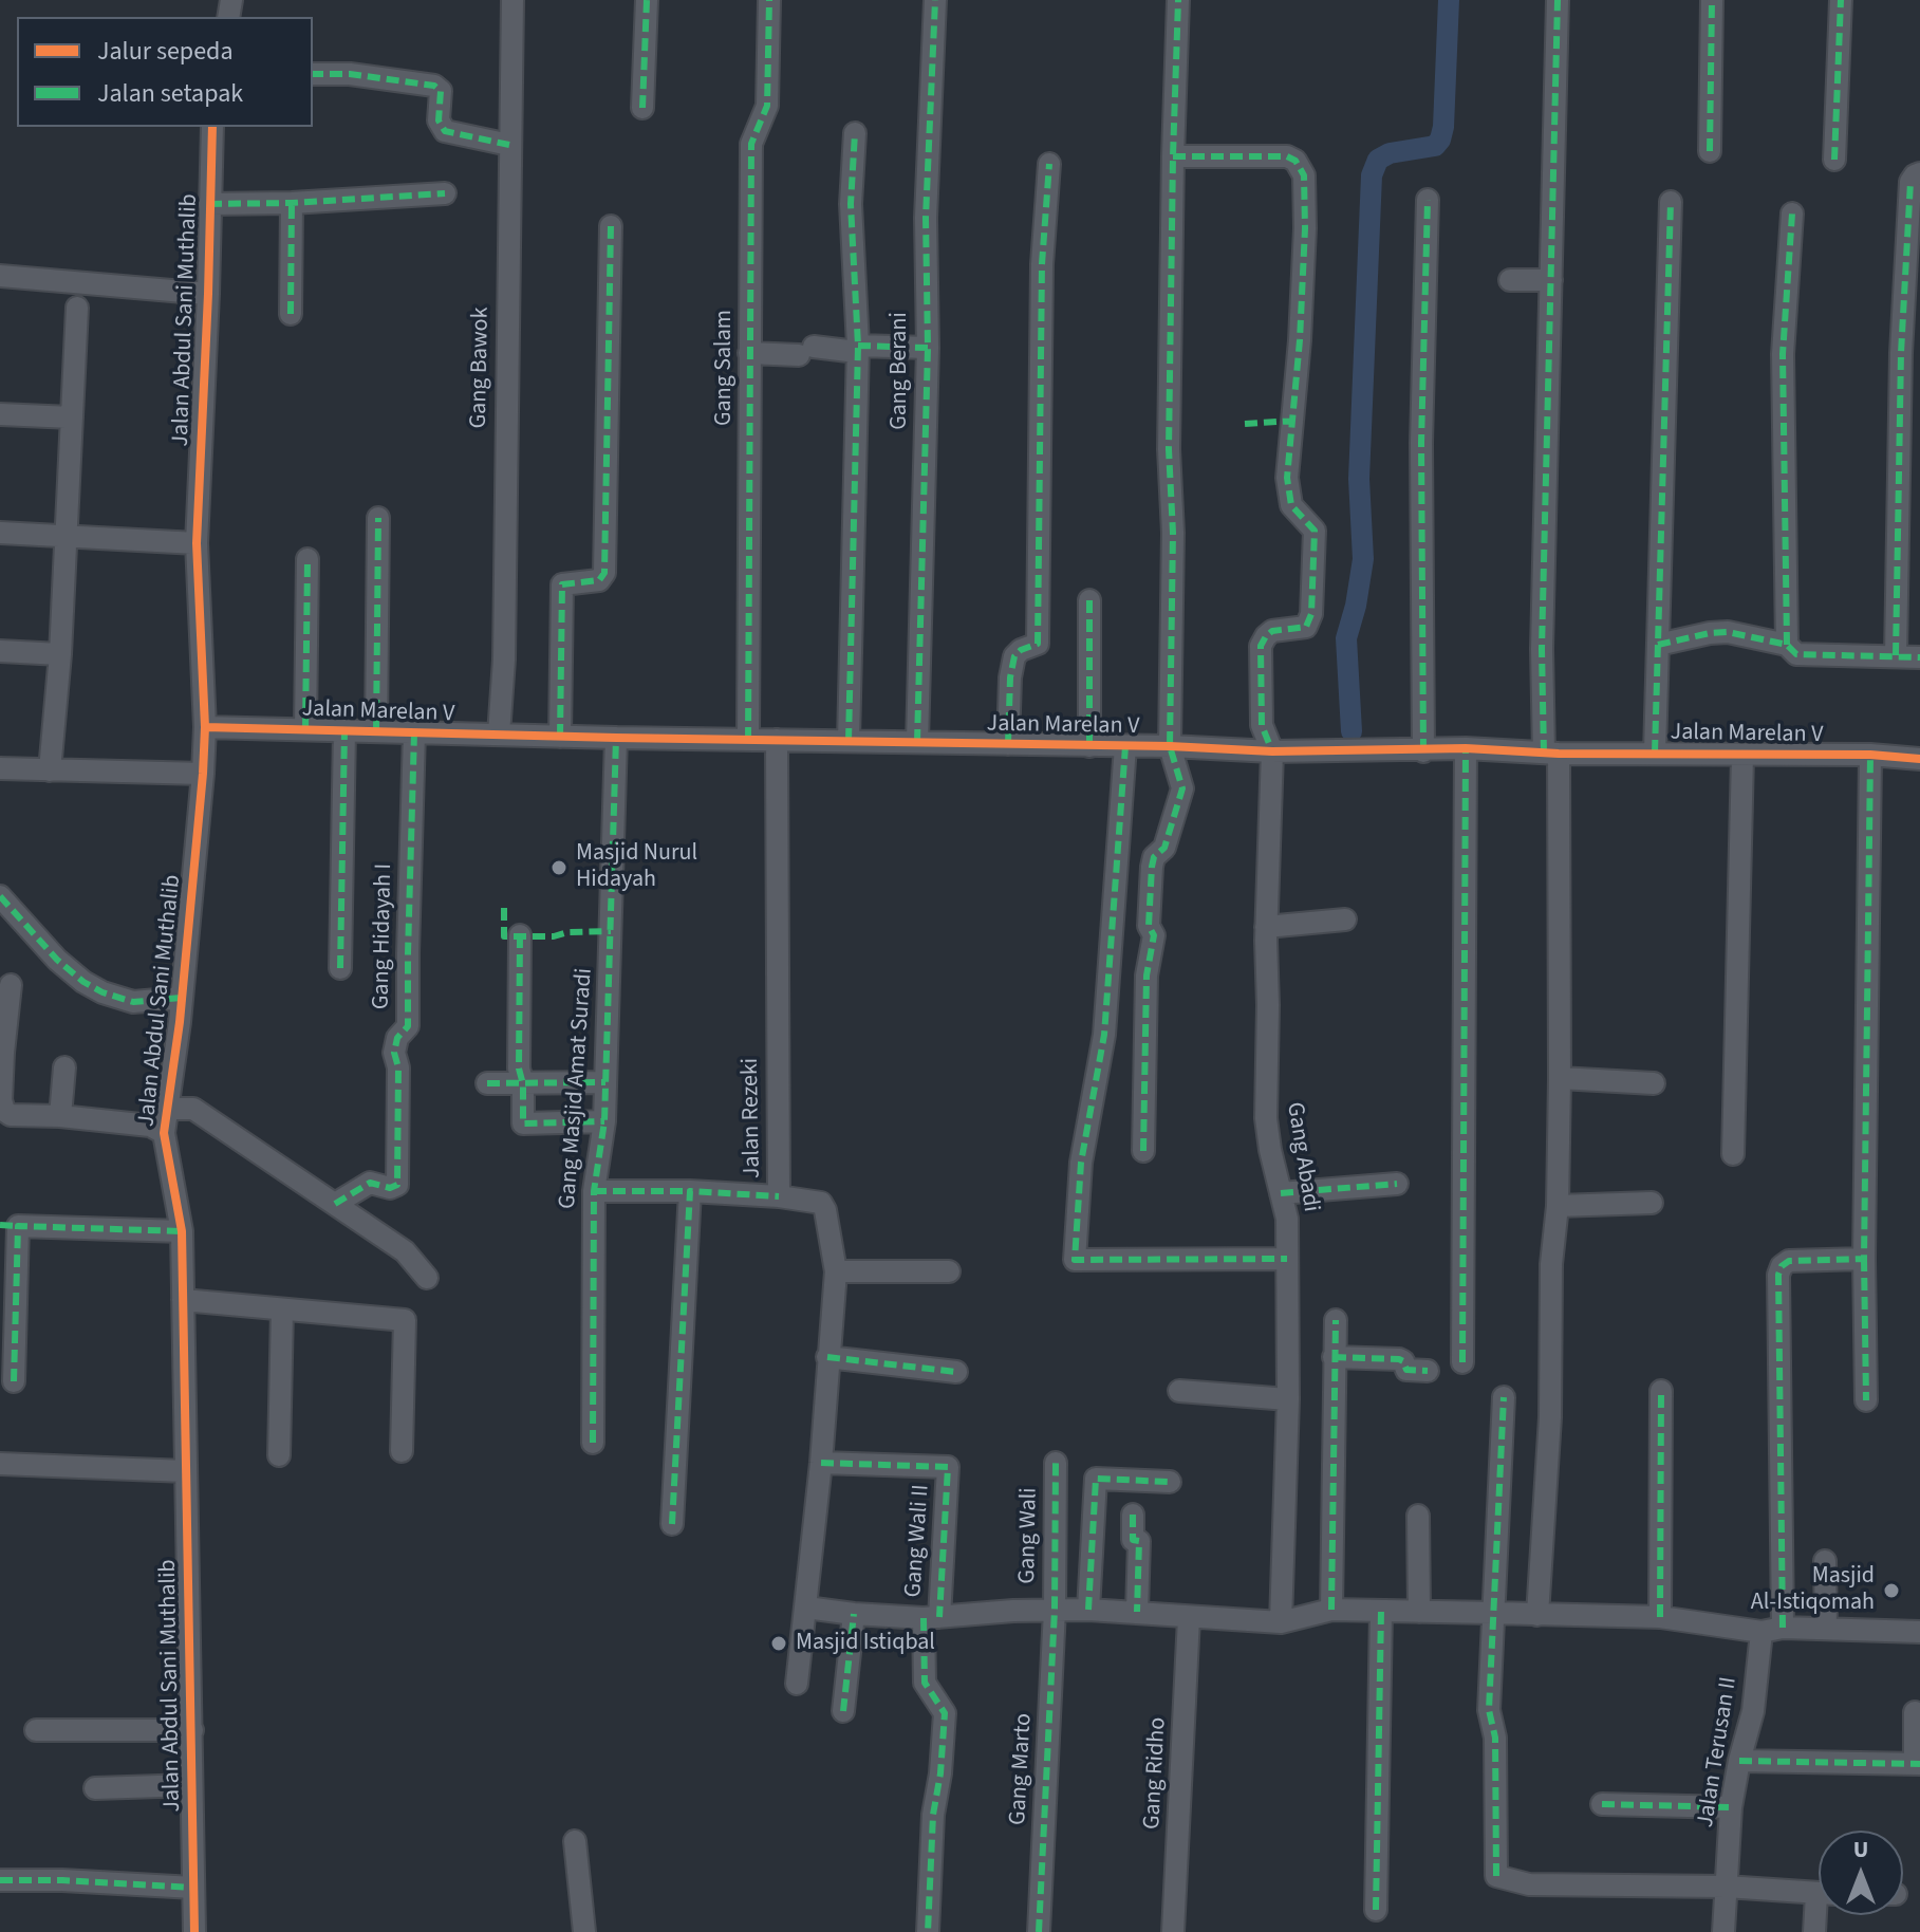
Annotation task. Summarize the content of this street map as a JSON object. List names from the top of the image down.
{
  "streets": {
    "street": [
      "Jalan Abdul Sani Muthalib",
      "Gang Bawok",
      "Gang Salam",
      "Gang Berani",
      "Jalan Marelan V",
      "Gang Hidayah I",
      "Gang Masjid Amat Suradi",
      "Jalan Rezeki",
      "Gang Abadi",
      "Gang Wali",
      "Gang Wali II",
      "Jalan Terusan II",
      "Gang Marto",
      "Gang Ridho"
    ]
  },
  "crossings": [
    ["Jalan Abdul Sani Muthalib", "Jalan Marelan V"],
    ["Gang Bawok", "Jalan Marelan V"],
    ["Gang Salam", "Jalan Marelan V"],
    ["Gang Berani", "Jalan Marelan V"],
    ["Jalan Marelan V", "Gang Hidayah I"],
    ["Jalan Marelan V", "Gang Masjid Amat Suradi"],
    ["Jalan Marelan V", "Jalan Rezeki"],
    ["Jalan Marelan V", "Gang Abadi"],
    ["Jalan Rezeki", "Gang Wali II"],
    ["Gang Wali", "Gang Marto"]
  ],
  "places": ["Masjid Nurul Hidayah", "Masjid Al-Istiqomah", "Masjid Istiqbal"],
  "legend": ["Jalur sepeda", "Jalan setapak"],
  "north": "top"
}
